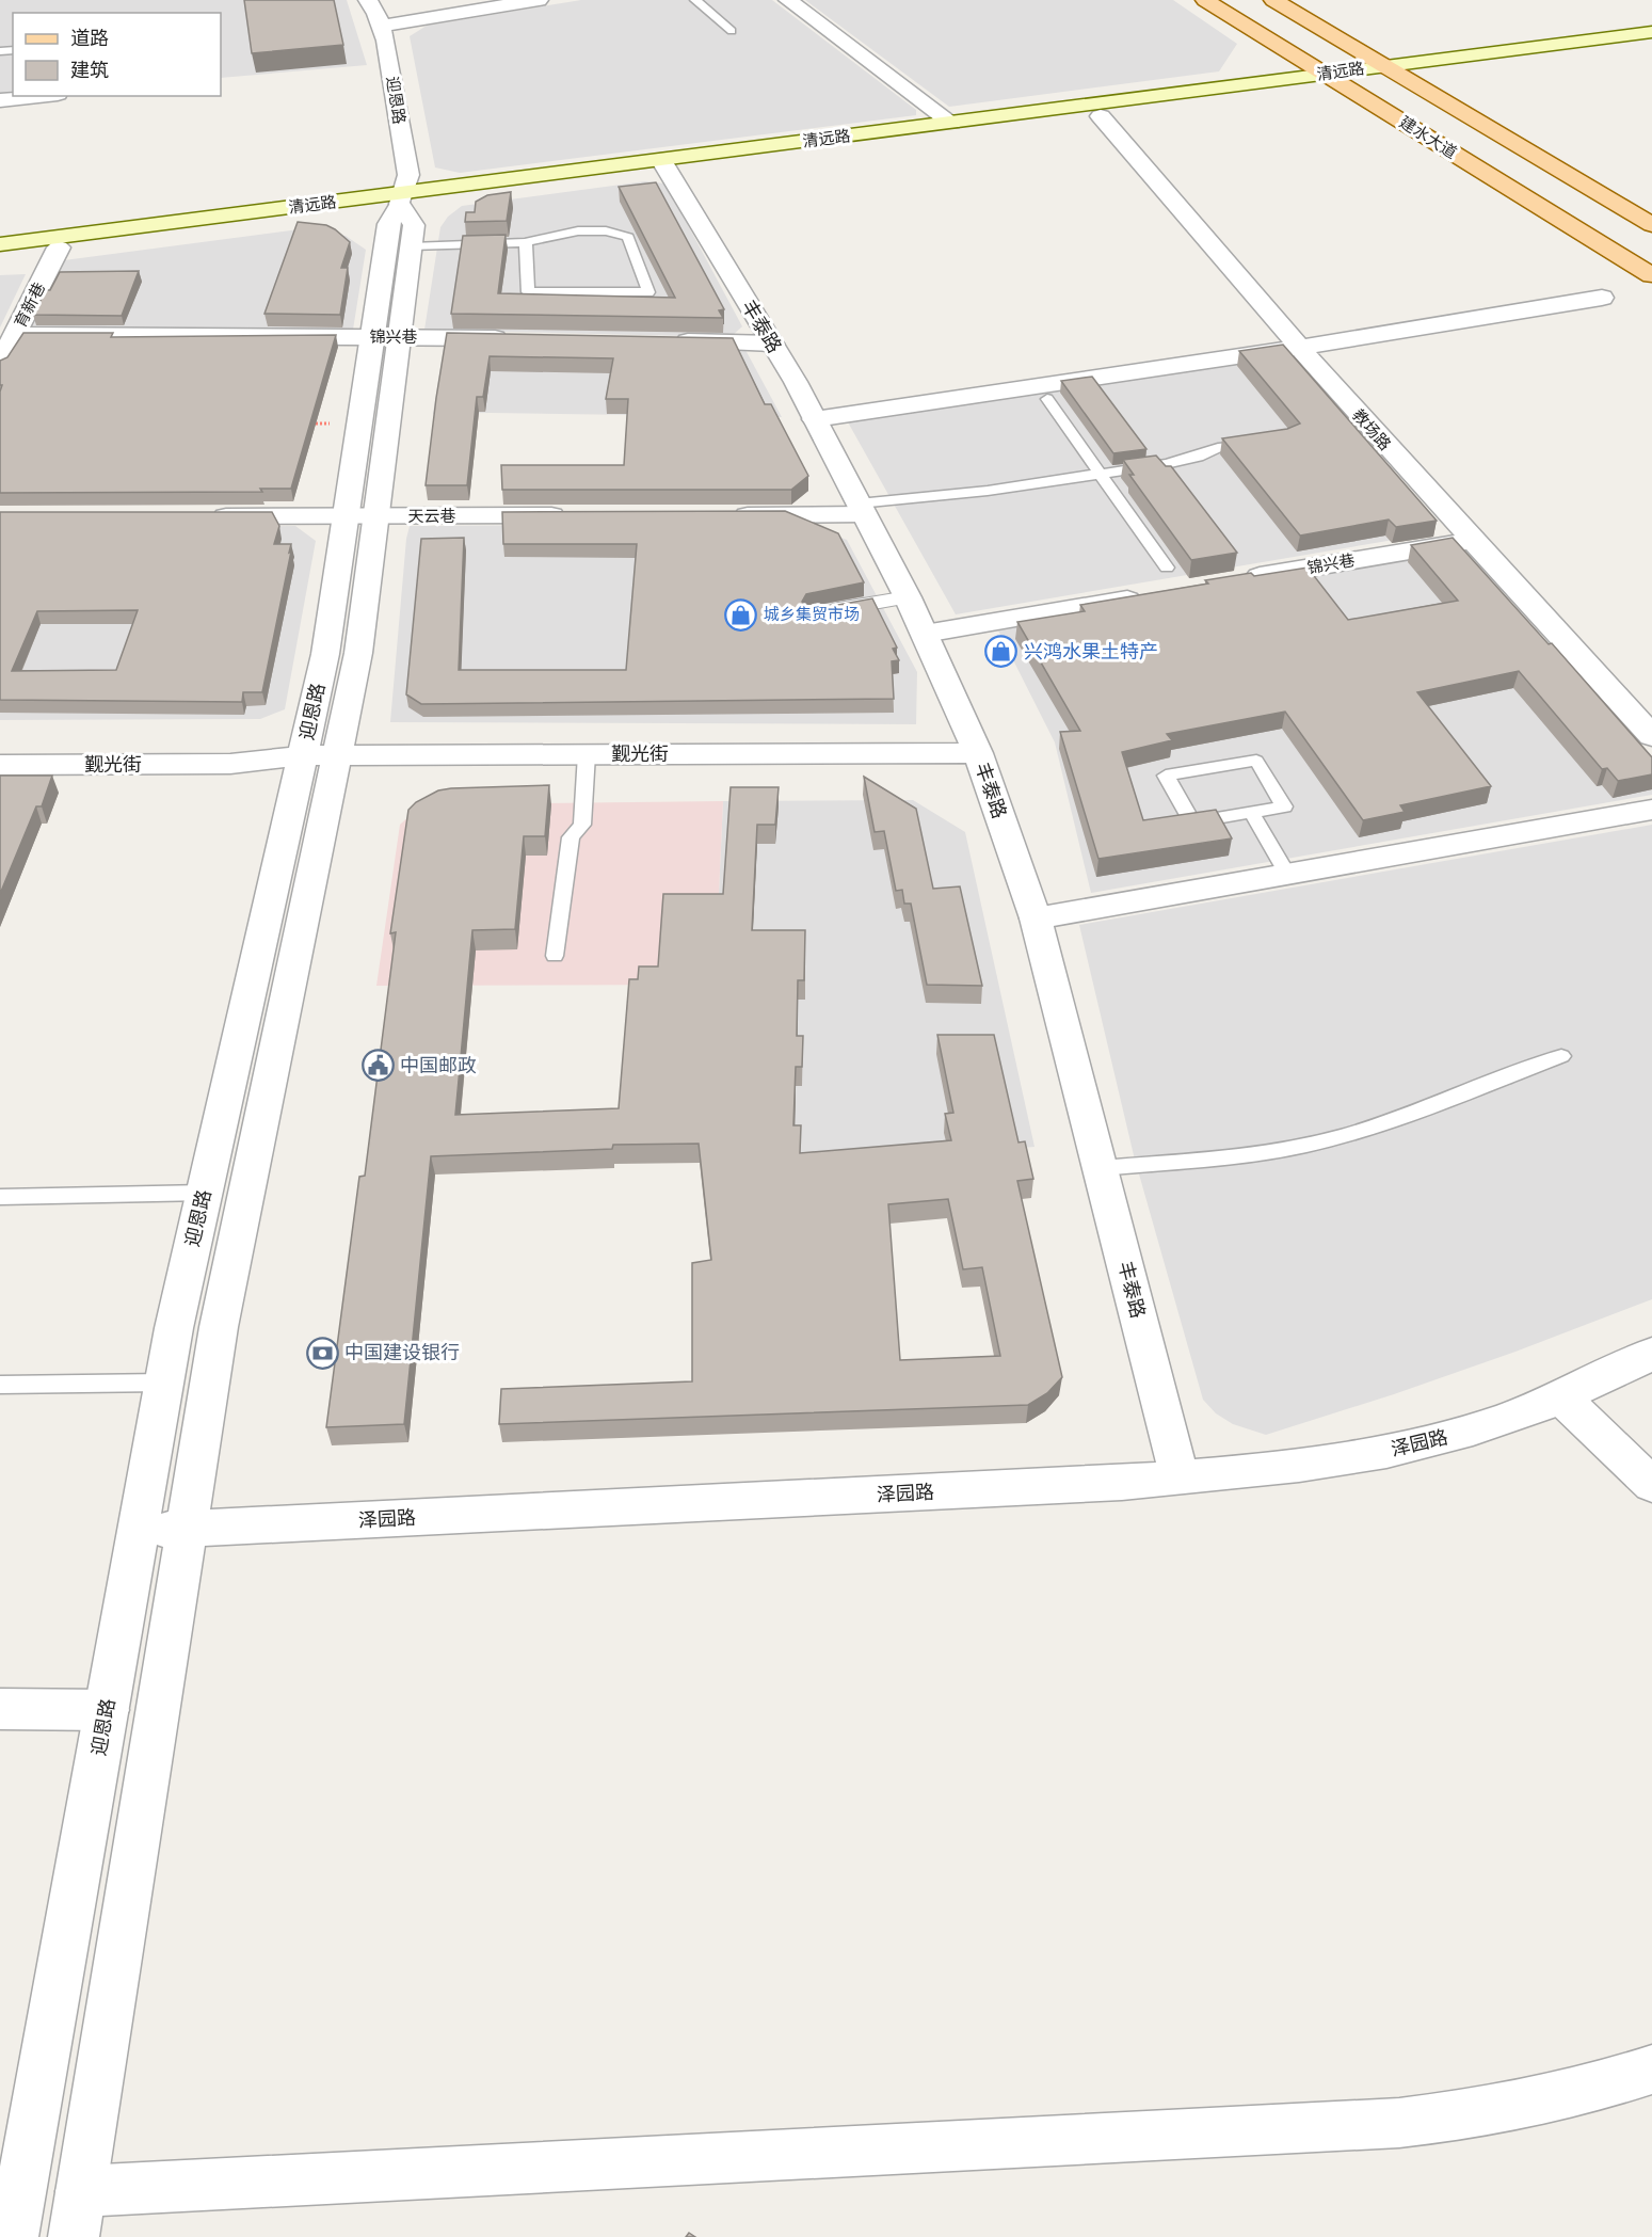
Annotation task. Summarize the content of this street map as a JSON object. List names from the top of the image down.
{
  "streets": {
    "main road": ["清远路", "建水大道"],
    "street": [
      "迎恩路",
      "育新巷",
      "丰泰路",
      "锦兴巷",
      "教场路",
      "天云巷",
      "觐光街",
      "泽园路"
    ]
  },
  "crossings": [
    ["清远路", "迎恩路"],
    ["清远路", "建水大道"],
    ["清远路", "育新巷"],
    ["清远路", "丰泰路"],
    ["清远路", "教场路"],
    ["迎恩路", "锦兴巷"],
    ["迎恩路", "天云巷"],
    ["迎恩路", "觐光街"],
    ["迎恩路", "泽园路"],
    ["育新巷", "锦兴巷"],
    ["丰泰路", "觐光街"],
    ["丰泰路", "泽园路"],
    ["锦兴巷", "教场路"]
  ],
  "places": {
    "shop": ["城乡集贸市场", "兴鸿水果土特产"],
    "public building": ["中国邮政"],
    "bank": ["中国建设银行"]
  },
  "legend": ["道路", "建筑"]
}
